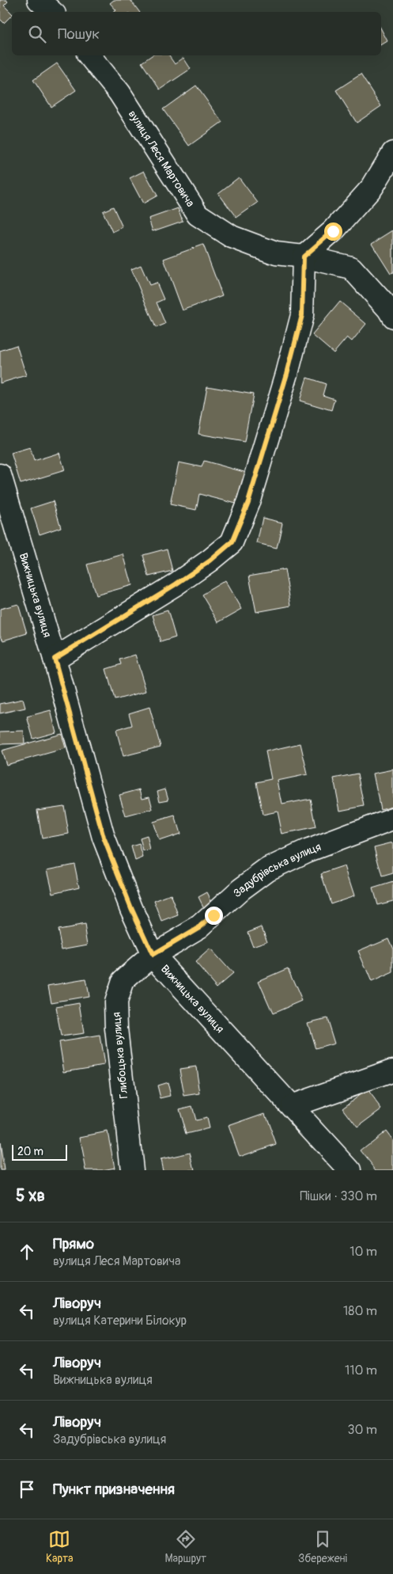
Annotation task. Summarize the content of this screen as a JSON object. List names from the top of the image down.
{
  "streets": {
    "street": [
      "вулиця Леся Мартовича",
      "Вижницька вулиця",
      "Задубрівська вулиця",
      "Глибоцька вулиця"
    ]
  },
  "crossings": [
    ["Вижницька вулиця", "Задубрівська вулиця"],
    ["Вижницька вулиця", "Глибоцька вулиця"],
    ["Задубрівська вулиця", "Глибоцька вулиця"]
  ],
  "scale_bar": "20 m",
  "page": {
    "search": "Пошук",
    "scale": "20 m",
    "heading": ["5 хв", "Пішки · 330 m"],
    "list": [
      ["Прямо", "вулиця Леся Мартовича", "10 m"],
      ["Ліворуч", "вулиця Катерини Білокур", "180 m"],
      ["Ліворуч", "Вижницька вулиця", "110 m"],
      ["Ліворуч", "Задубрівська вулиця", "30 m"],
      "Пункт призначення"
    ],
    "nav": ["Карта", "Маршрут", "Збережені"]
  }
}
